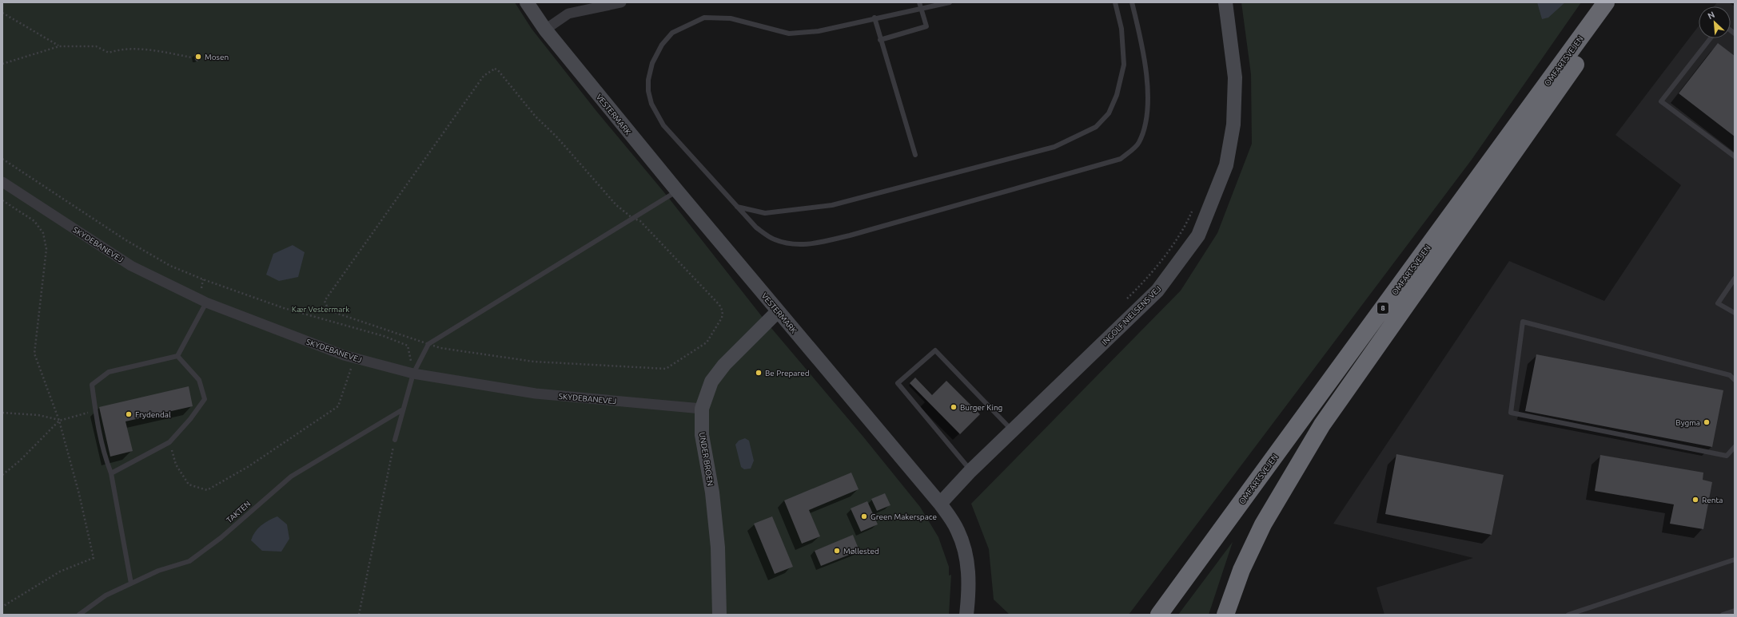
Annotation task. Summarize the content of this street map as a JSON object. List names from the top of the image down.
{
  "streets": {
    "highway": ["OMFARTSVEJEN", "8"],
    "street": [
      "VESTERMARK",
      "SKYDEBANEVEJ",
      "INGOLF NIELSENS VEJ",
      "UNDER BROEN"
    ],
    "lane": ["TAKTEN"]
  },
  "crossings": [
    ["VESTERMARK", "INGOLF NIELSENS VEJ"],
    ["VESTERMARK", "UNDER BROEN"],
    ["SKYDEBANEVEJ", "UNDER BROEN"]
  ],
  "parks": ["Kær Vestermark"],
  "places": [
    "Mosen",
    "Be Prepared",
    "Burger King",
    "Frydendal",
    "Bygma",
    "Renta",
    "Green Makerspace",
    "Møllested"
  ],
  "north": "top left"
}
